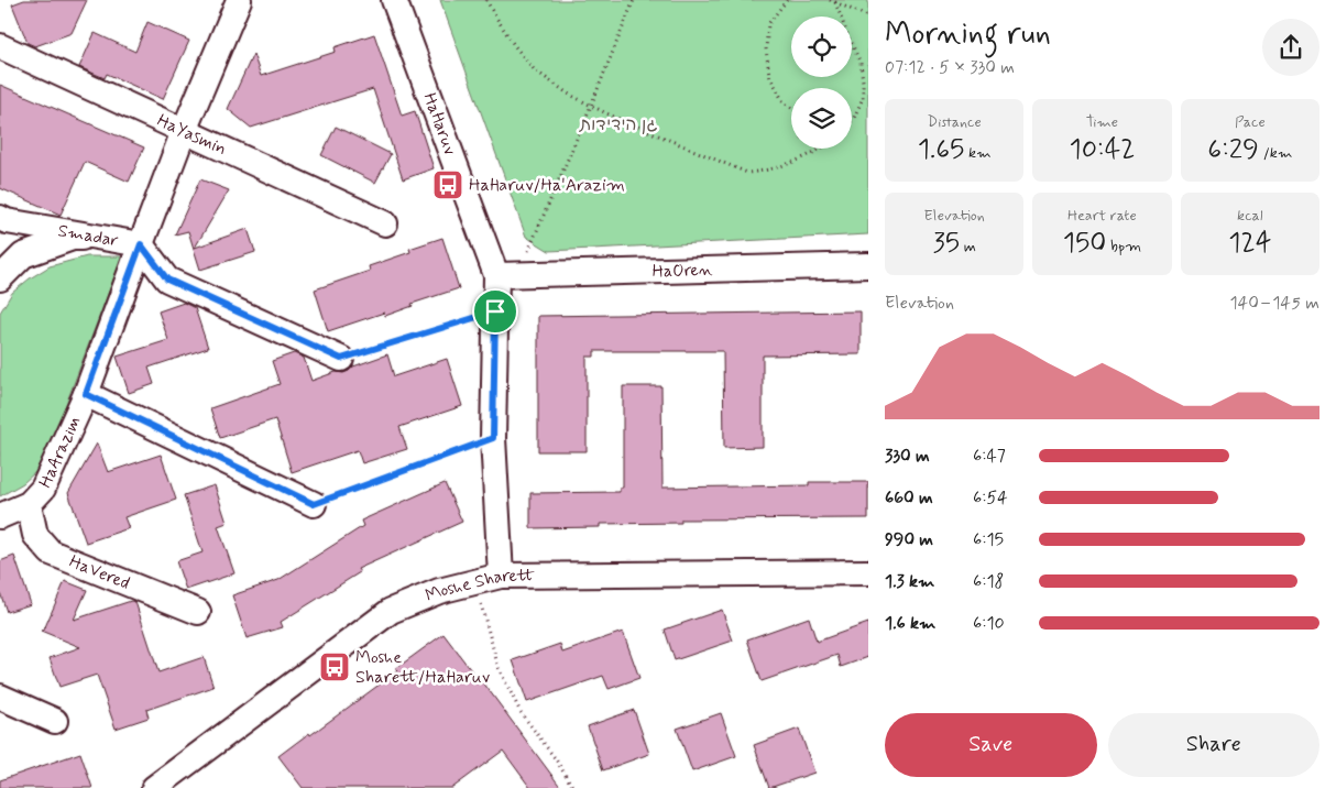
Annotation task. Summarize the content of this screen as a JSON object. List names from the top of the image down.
{
  "streets": {
    "street": [
      "HaHaruv",
      "HaYasmin",
      "Smadar",
      "HaOren",
      "HaArazim",
      "HaVered",
      "Moshe Sharett"
    ]
  },
  "crossings": [
    ["HaHaruv", "HaOren"],
    ["HaHaruv", "Moshe Sharett"],
    ["HaYasmin", "HaArazim"],
    ["Smadar", "HaArazim"],
    ["HaArazim", "HaVered"]
  ],
  "parks": ["גן הידידות"],
  "places": {
    "bus stop": ["HaHaruv/Ha'Arazim", "Moshe Sharett/HaHaruv"]
  },
  "page": {
    "heading": ["Morning run", "07:12 · 5 × 330 m"],
    "stats": [
      ["Distance", "1.65 km"],
      ["Time", "10:42"],
      ["Pace", "6:29 /km"],
      ["Elevation", "35 m"],
      ["Heart rate", "150 bpm"],
      ["kcal", "124"]
    ],
    "chart": ["Elevation", "140–145 m"],
    "list": [
      {
        "name": "330 m",
        "note": "6:47"
      },
      {
        "name": "660 m",
        "note": "6:54"
      },
      {
        "name": "990 m",
        "note": "6:15"
      },
      {
        "name": "1.3 km",
        "note": "6:18"
      },
      {
        "name": "1.6 km",
        "note": "6:10"
      }
    ],
    "buttons": ["Save", "Share"]
  }
}
